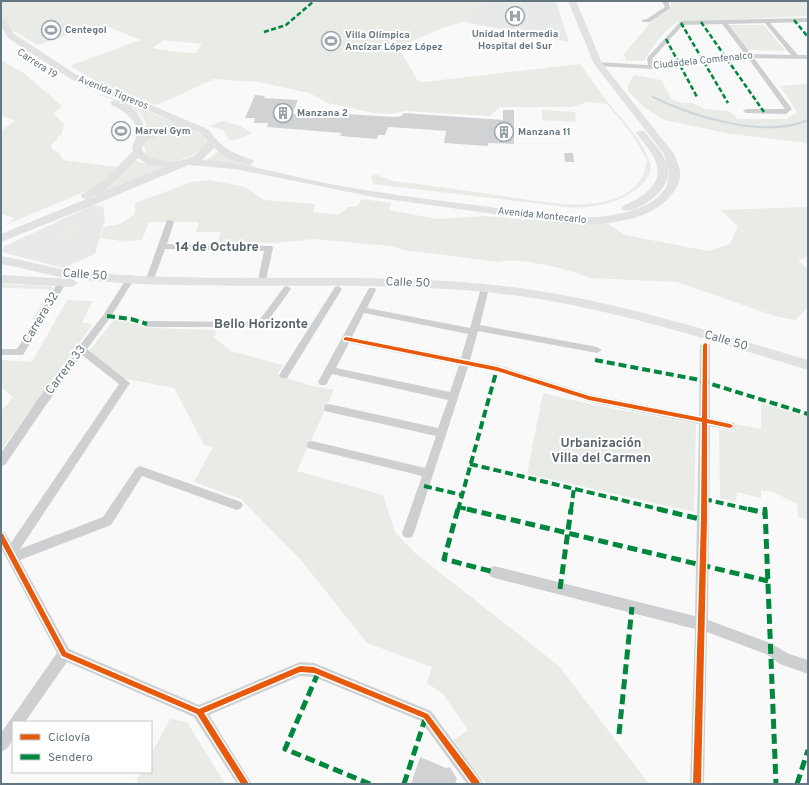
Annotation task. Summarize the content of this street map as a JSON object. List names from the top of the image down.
{
  "streets": {
    "main road": [
      "Carrera 19",
      "Avenida Tigreros",
      "Avenida Montecarlo",
      "Calle 50"
    ],
    "street": ["Ciudadela Comfenalco", "Carrera 32", "Carrera 33"]
  },
  "crossings": [
    ["Ciudadela Comfenalco", "Avenida Montecarlo"],
    ["Carrera 19", "Avenida Montecarlo"],
    ["Avenida Tigreros", "Avenida Montecarlo"],
    ["Calle 50", "Carrera 32"],
    ["Calle 50", "Carrera 33"]
  ],
  "districts": ["14 de Octubre", "Bello Horizonte", "Urbanización Villa del Carmen"],
  "places": {
    "hospital": ["Unidad Intermedia Hospital del Sur"],
    "sports": ["Centegol", "Villa Olímpica Ancízar López López", "Marvel Gym"],
    "building": ["Manzana 2", "Manzana 11"]
  },
  "legend": ["Ciclovía", "Sendero"]
}
